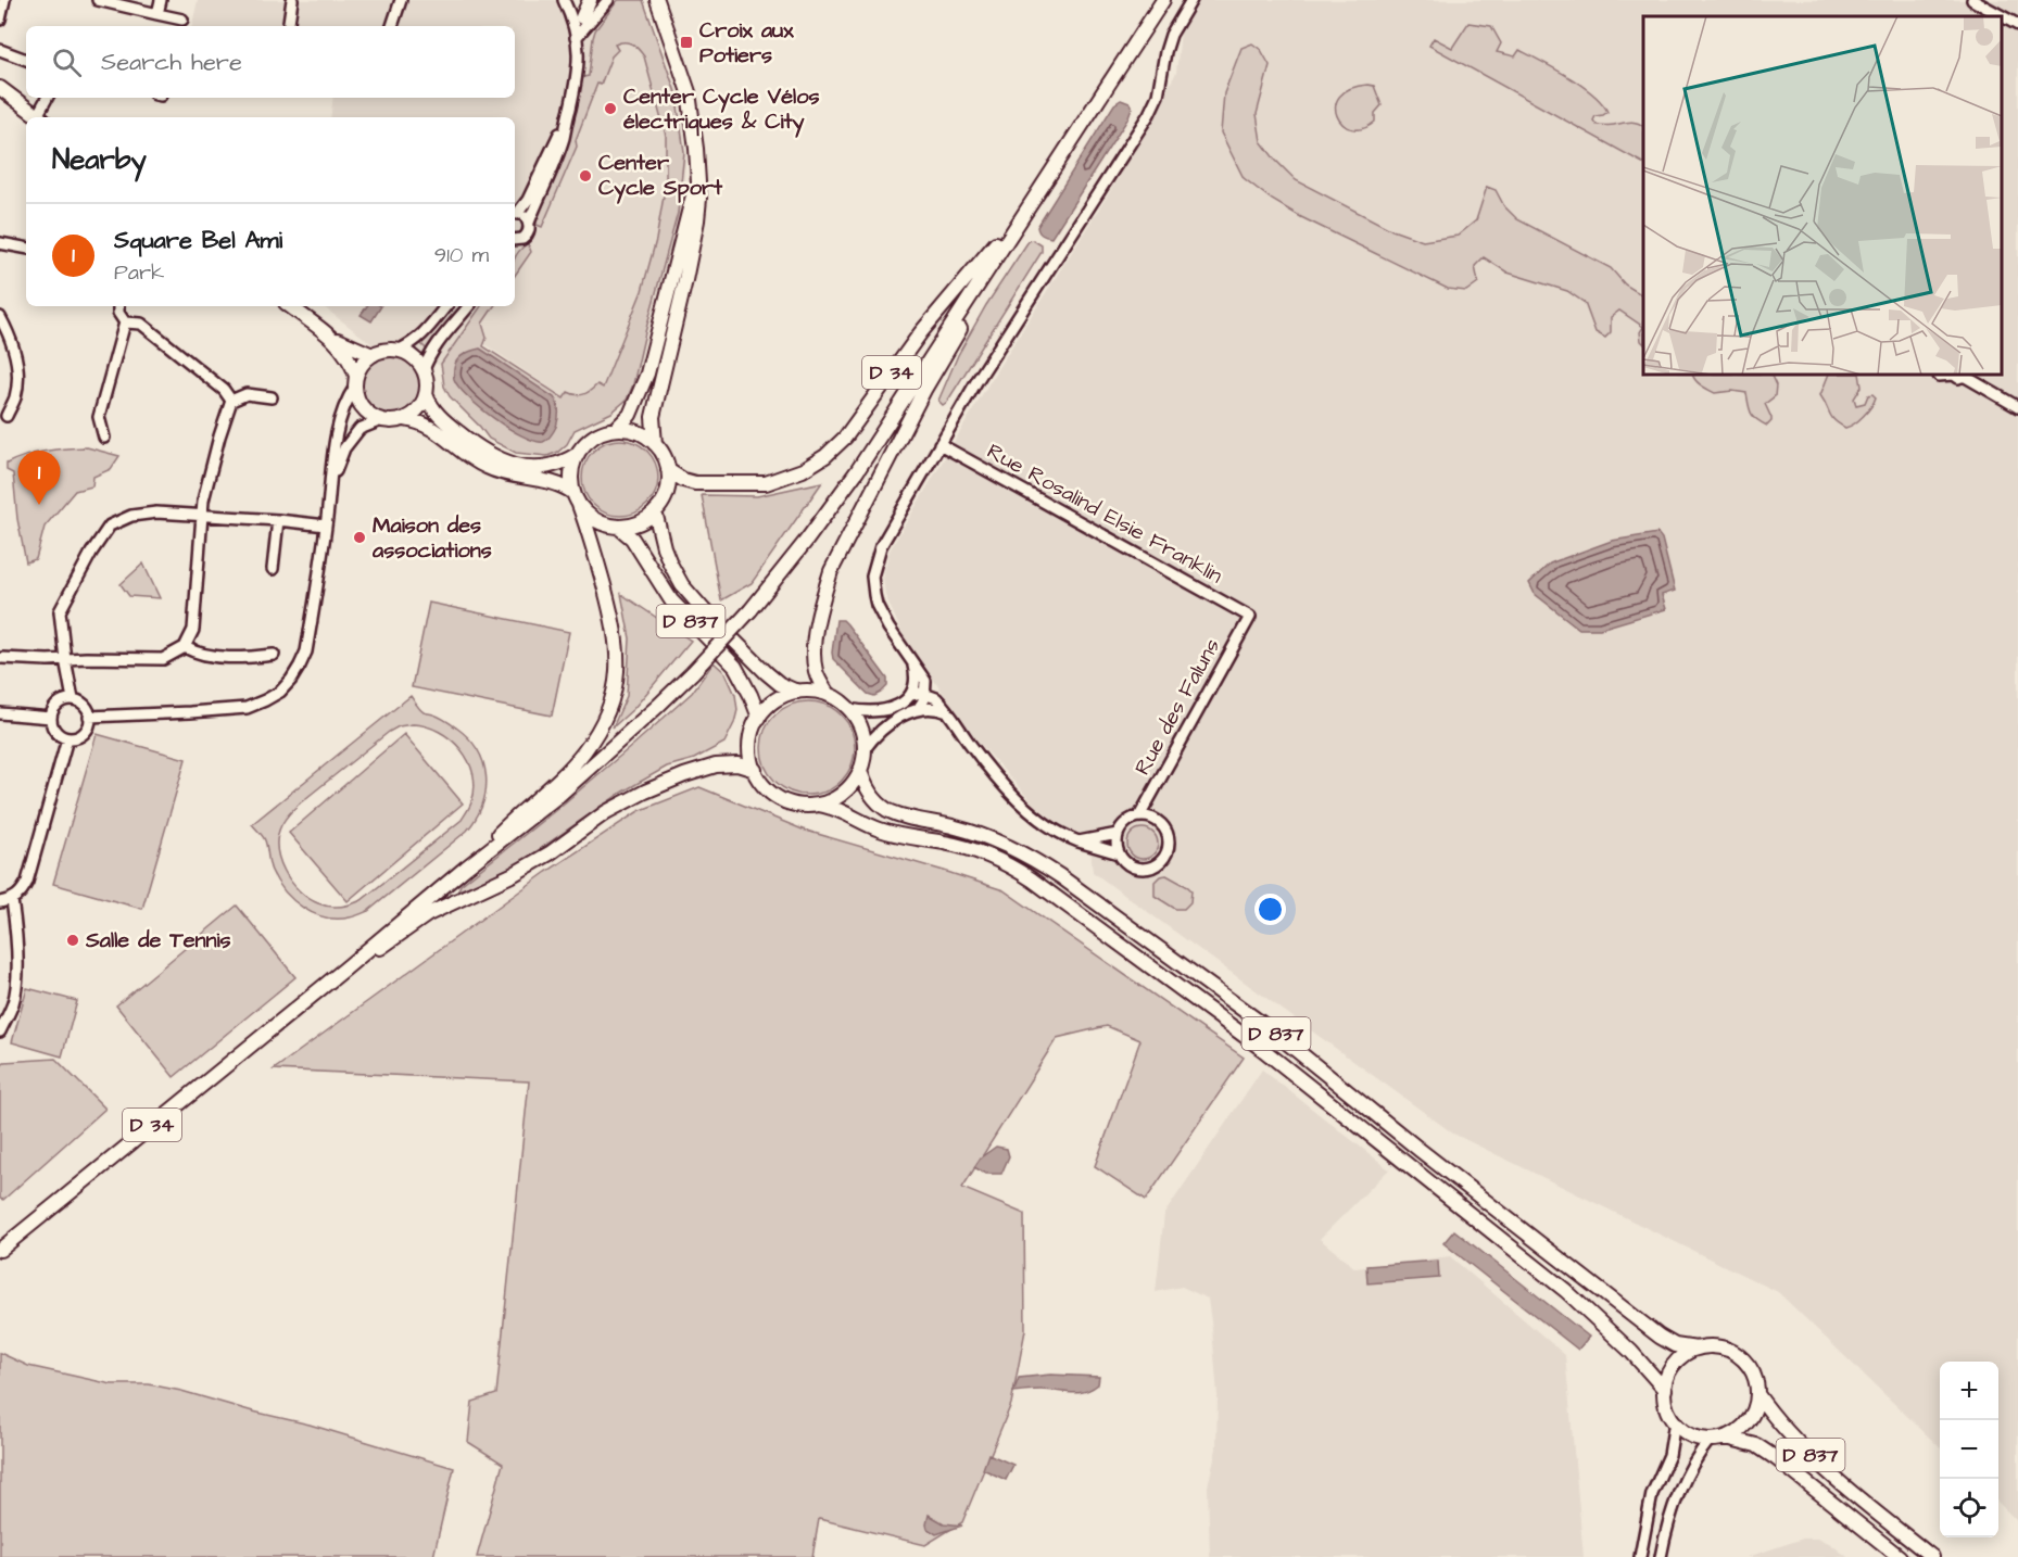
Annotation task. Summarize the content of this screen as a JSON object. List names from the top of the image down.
{
  "streets": {
    "main road": ["D 34", "D 837"],
    "street": ["Rue Rosalind Elsie Franklin", "Rue des Faluns"]
  },
  "crossings": [
    ["D 34", "D 837"],
    ["Rue Rosalind Elsie Franklin", "Rue des Faluns"]
  ],
  "places": {
    "transit": ["Croix aux Potiers"],
    "other": [
      "Center Cycle Vélos électriques & City",
      "Center Cycle Sport",
      "Maison des associations",
      "Salle de Tennis"
    ]
  },
  "page": {
    "search": "Search here",
    "heading": "Nearby",
    "list": [
      {
        "mark": "1",
        "name": "Square Bel Ami",
        "note": "Park",
        "value": "910 m"
      }
    ],
    "pins": "1",
    "map_buttons": ["+", "−"]
  }
}
